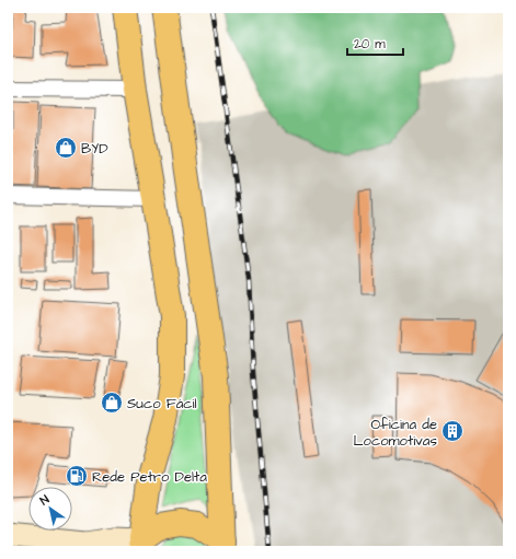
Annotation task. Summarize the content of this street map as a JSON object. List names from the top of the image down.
{
  "places": {
    "shop": ["BYD", "Suco Fácil"],
    "building": ["Oficina de Locomotivas"],
    "fuel station": ["Rede Petro Delta"]
  },
  "scale_bar": "20 m",
  "north": "top left"
}
